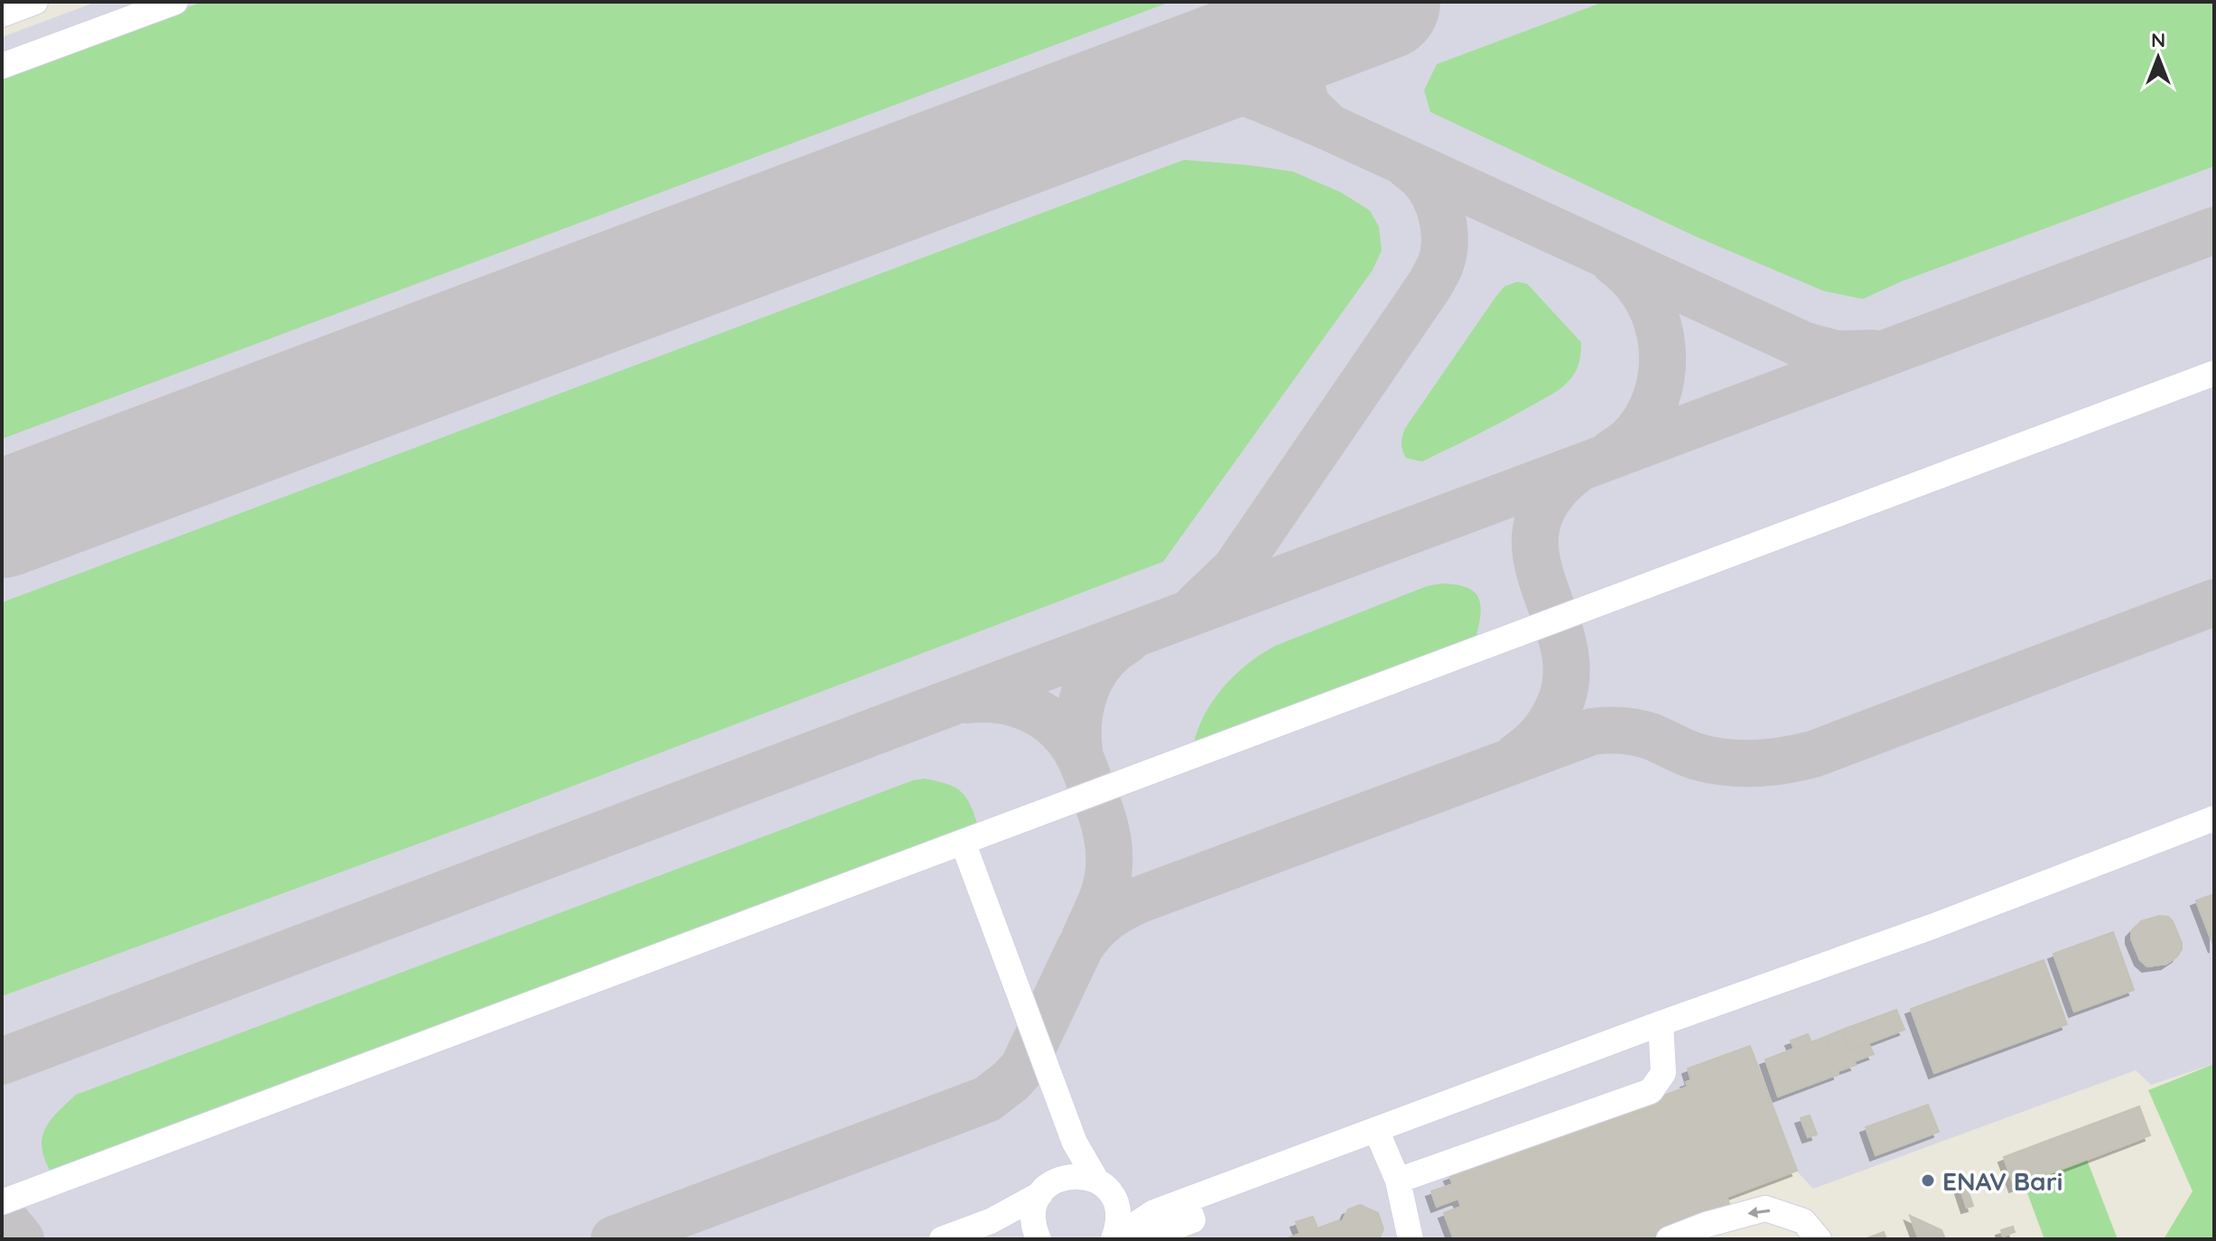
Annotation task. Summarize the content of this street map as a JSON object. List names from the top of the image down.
{
  "places": ["ENAV Bari"],
  "north": "top"
}
